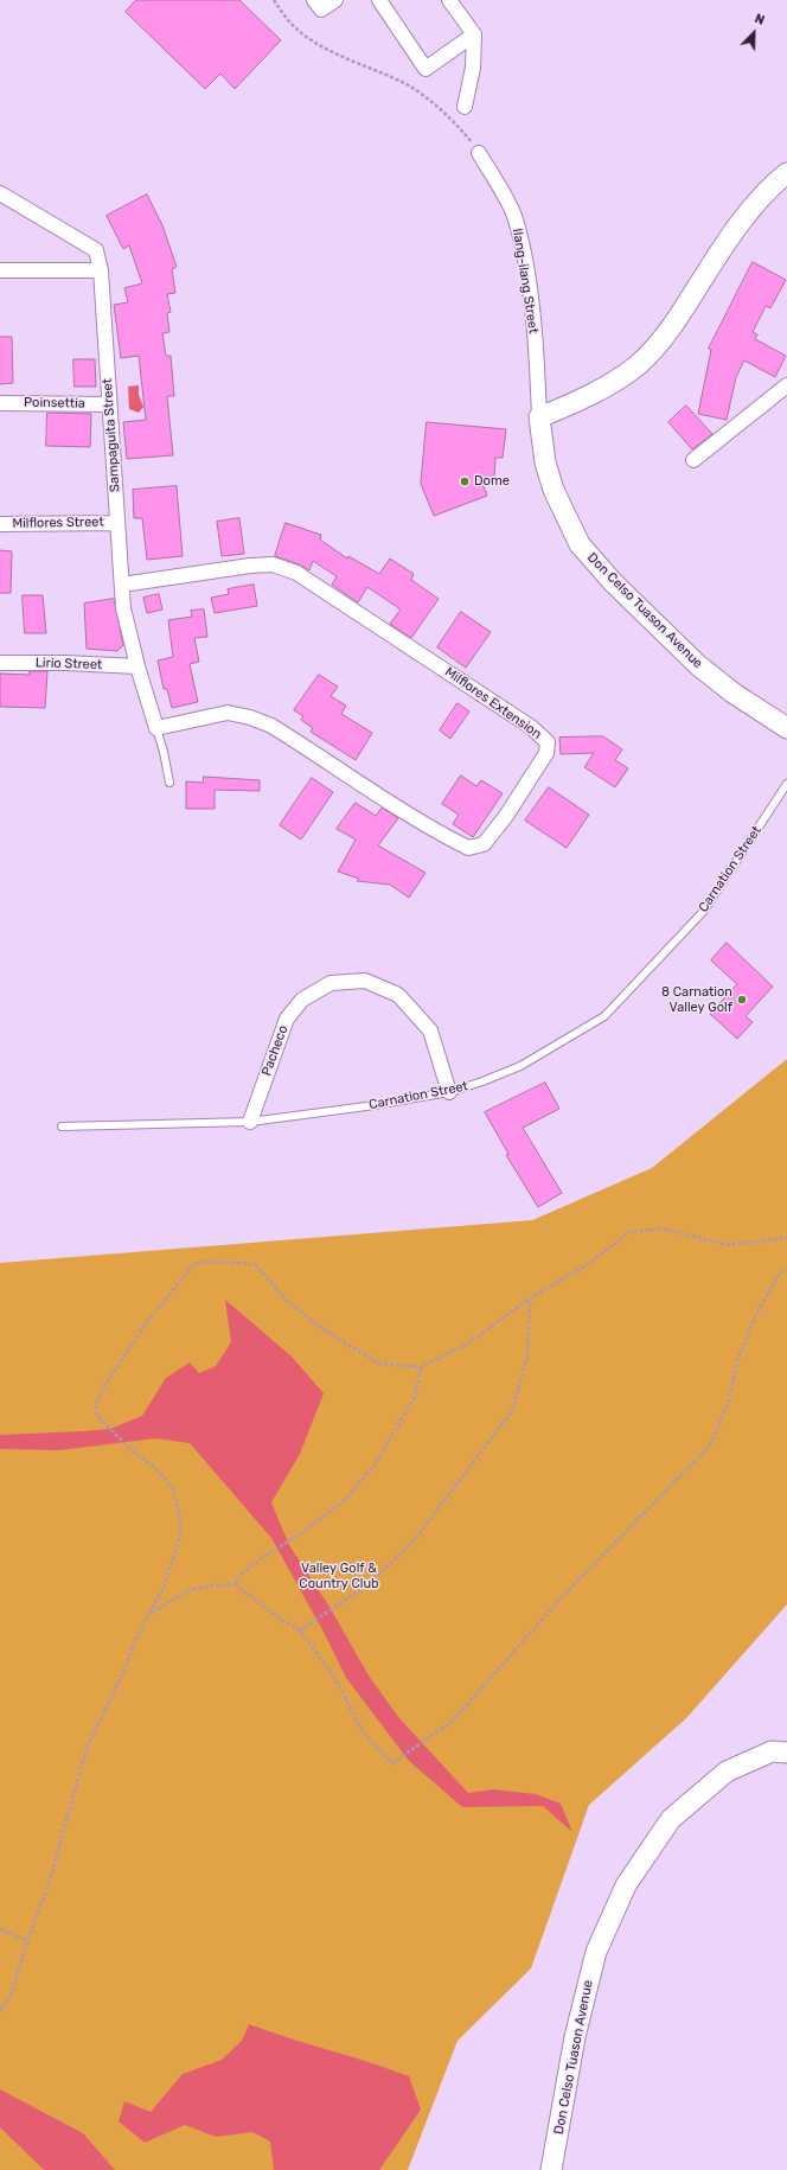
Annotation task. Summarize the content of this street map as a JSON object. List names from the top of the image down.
{
  "streets": {
    "street": [
      "Ilang-ilang Street",
      "Poinsettia",
      "Sampaguita Street",
      "Milflores Street",
      "Don Celso Tuason Avenue",
      "Lirio Street",
      "Milflores Extension",
      "Pacheco"
    ],
    "lane": ["Carnation Street"]
  },
  "crossings": [
    ["Ilang-ilang Street", "Don Celso Tuason Avenue"],
    ["Poinsettia", "Sampaguita Street"],
    ["Sampaguita Street", "Milflores Street"],
    ["Sampaguita Street", "Lirio Street"],
    ["Sampaguita Street", "Milflores Extension"],
    ["Carnation Street", "Pacheco"]
  ],
  "parks": ["Valley Golf & Country Club"],
  "places": ["Dome", "8 Carnation Valley Golf"],
  "north": "top right"
}
